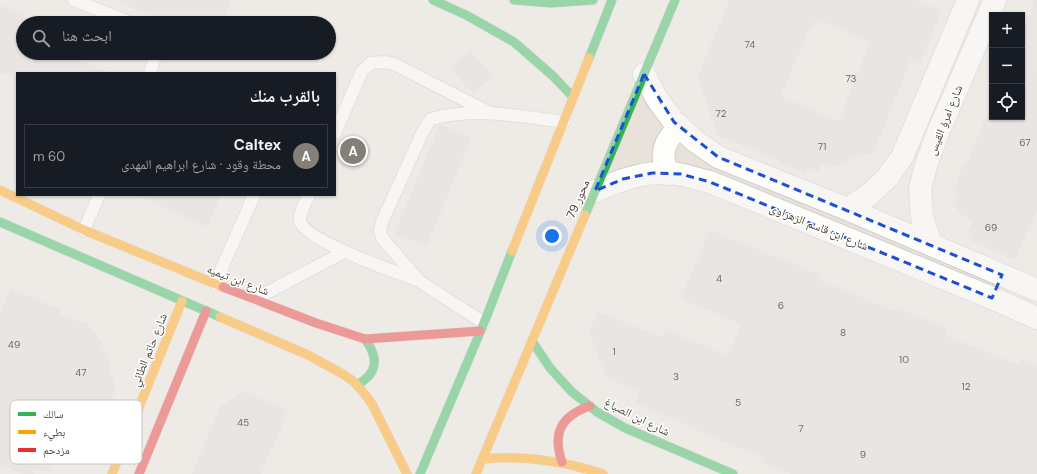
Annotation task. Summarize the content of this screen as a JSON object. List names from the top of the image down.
{
  "streets": {
    "street": [
      "شارع امرؤ القيس",
      "محور 79",
      "شارع ابن قاسم الزهراوى",
      "شارع ابن تيميه",
      "شارع حاتم الطائي",
      "شارع ابن الصباغ"
    ]
  },
  "crossings": [
    ["محور 79", "شارع ابن قاسم الزهراوى"],
    ["محور 79", "شارع ابن الصباغ"]
  ],
  "house_numbers": [
    "74",
    "73",
    "72",
    "67",
    "71",
    "69",
    "4",
    "6",
    "8",
    "49",
    "1",
    "10",
    "47",
    "3",
    "12",
    "5",
    "45",
    "7",
    "9"
  ],
  "legend": ["سالك", "بطيء", "مزدحم"],
  "page": {
    "map_buttons": ["+", "−"],
    "search": "ابحث هنا",
    "heading": "بالقرب منك",
    "list": [
      {
        "mark": "A",
        "name": "Caltex",
        "note": "محطة وقود · شارع ابراهيم المهدى",
        "value": "60 m"
      }
    ],
    "pins": "A"
  }
}
